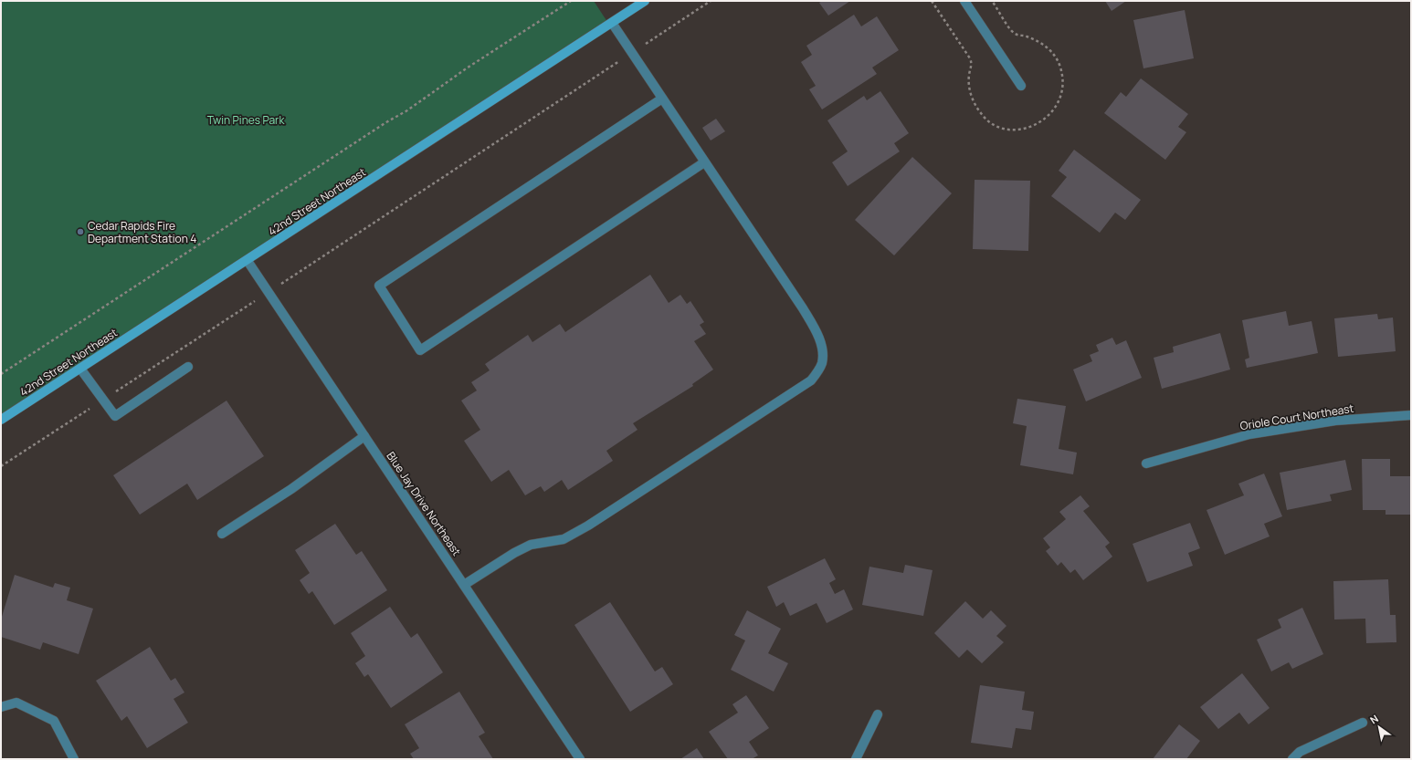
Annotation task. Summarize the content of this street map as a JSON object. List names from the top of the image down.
{
  "streets": {
    "main road": ["42nd Street Northeast"],
    "street": ["Oriole Court Northeast", "Blue Jay Drive Northeast"]
  },
  "crossings": [
    ["42nd Street Northeast", "Blue Jay Drive Northeast"]
  ],
  "parks": ["Twin Pines Park"],
  "places": ["Cedar Rapids Fire Department Station 4"],
  "north": "top left"
}
